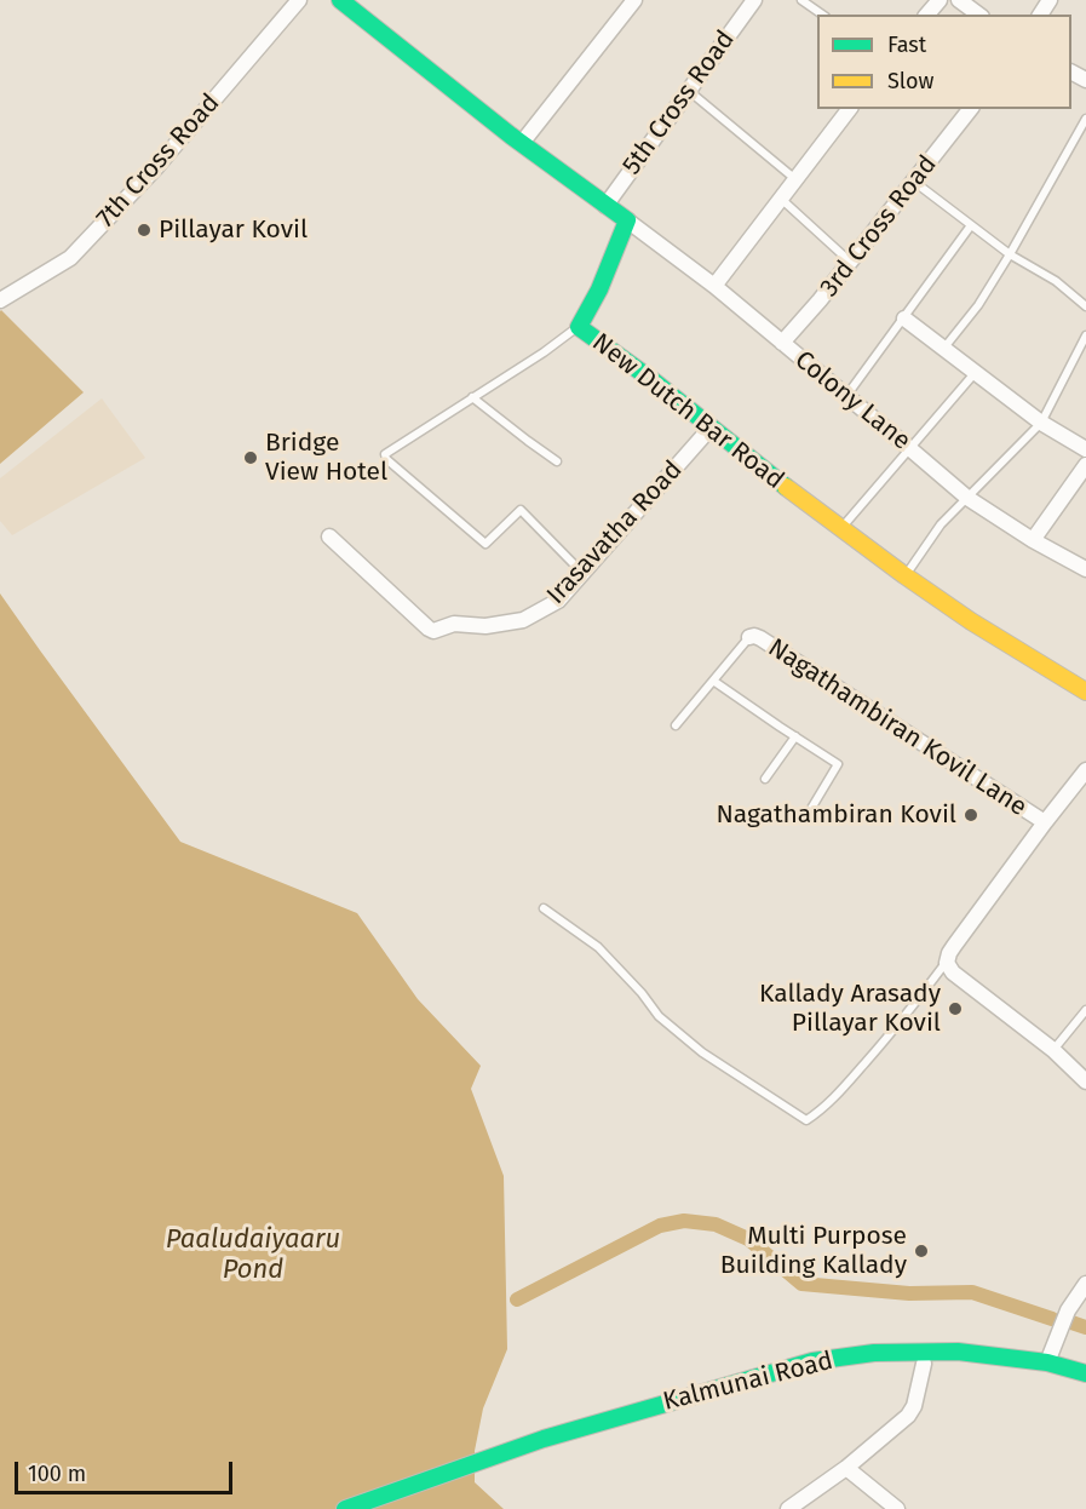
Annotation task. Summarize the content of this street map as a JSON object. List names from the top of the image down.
{
  "streets": {
    "main road": ["New Dutch Bar Road", "Kalmunai Road"],
    "street": [
      "5th Cross Road",
      "7th Cross Road",
      "3rd Cross Road",
      "Colony Lane",
      "Irasavatha Road",
      "Nagathambiran Kovil Lane"
    ]
  },
  "crossings": [
    ["3rd Cross Road", "Colony Lane"],
    ["Colony Lane", "New Dutch Bar Road"],
    ["New Dutch Bar Road", "Irasavatha Road"]
  ],
  "water": ["Paaludaiyaaru Pond"],
  "places": [
    "Pillayar Kovil",
    "Bridge View Hotel",
    "Nagathambiran Kovil",
    "Kallady Arasady Pillayar Kovil",
    "Multi Purpose Building Kallady"
  ],
  "legend": ["Fast", "Slow"],
  "scale_bar": "100 m"
}
